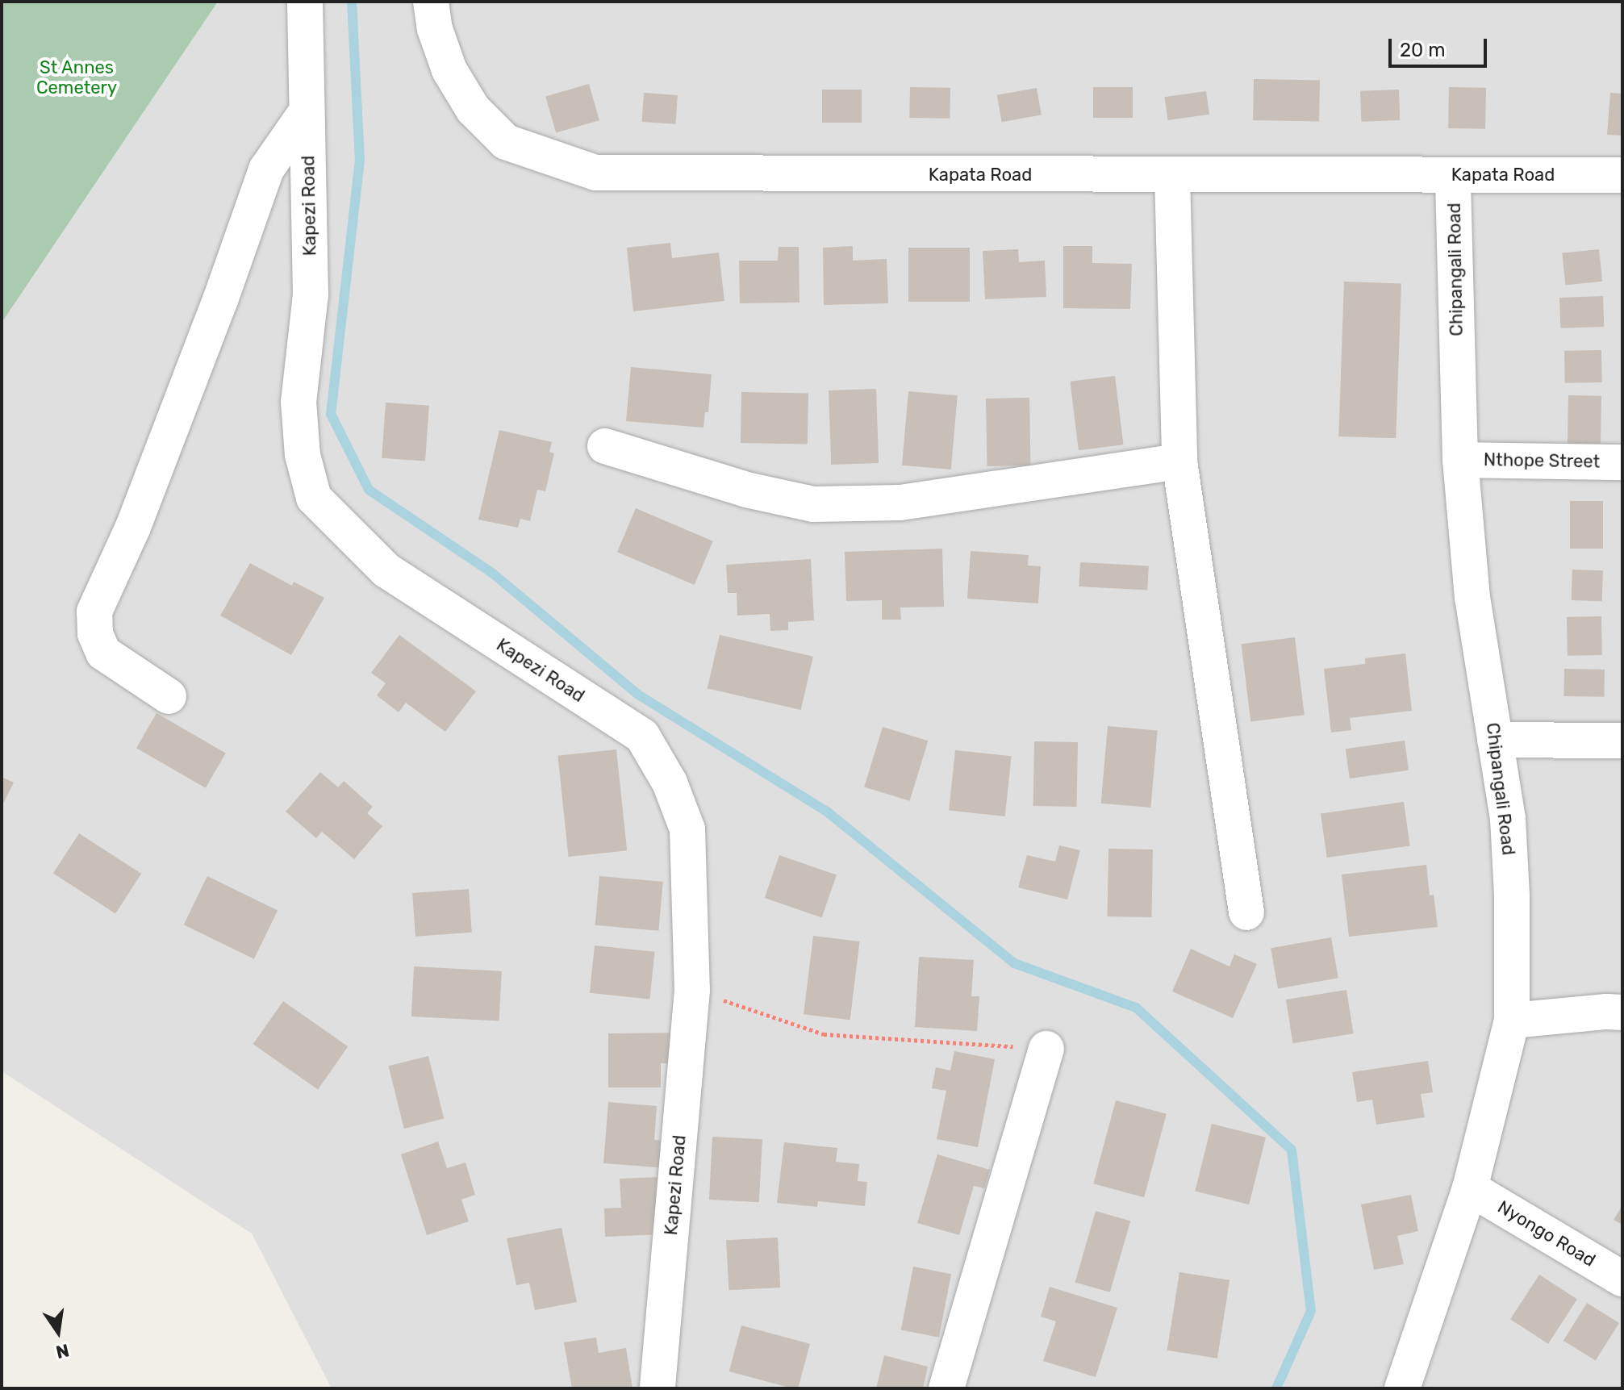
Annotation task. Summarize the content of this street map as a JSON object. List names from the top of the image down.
{
  "streets": {
    "street": [
      "Kapata Road",
      "Kapezi Road",
      "Chipangali Road",
      "Nthope Street",
      "Nyongo Road"
    ]
  },
  "crossings": [
    ["Kapata Road", "Chipangali Road"],
    ["Chipangali Road", "Nthope Street"],
    ["Chipangali Road", "Nyongo Road"]
  ],
  "parks": ["St Annes Cemetery"],
  "scale_bar": "20 m",
  "north": "bottom"
}
